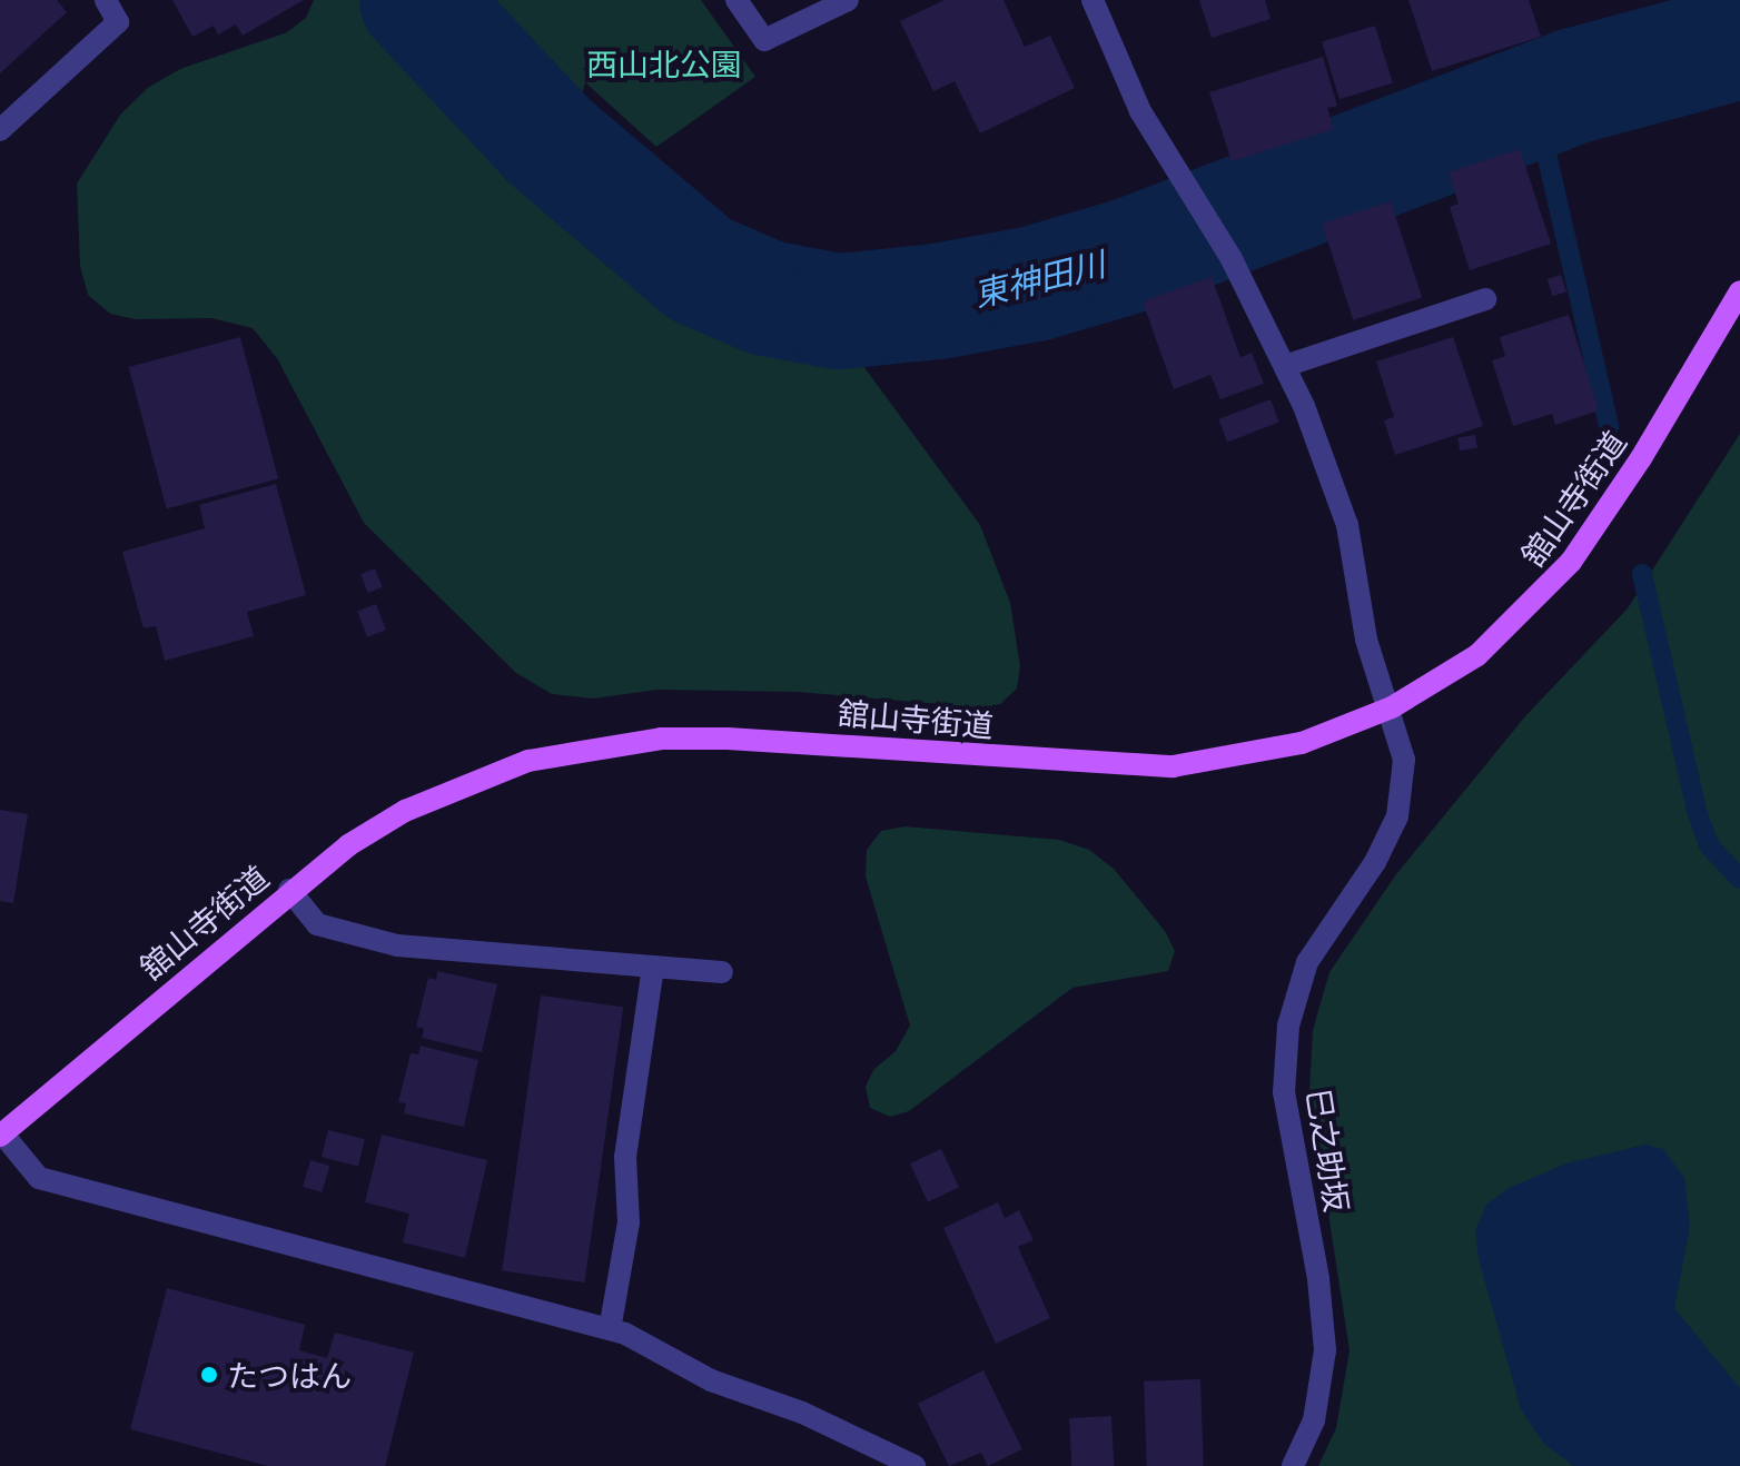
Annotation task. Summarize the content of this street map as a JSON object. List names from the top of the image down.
{
  "streets": {
    "main road": ["舘山寺街道"],
    "street": ["巳之助坂"]
  },
  "crossings": [
    ["舘山寺街道", "巳之助坂"]
  ],
  "water": ["東神田川"],
  "parks": ["西山北公園"],
  "places": ["たつはん"]
}
